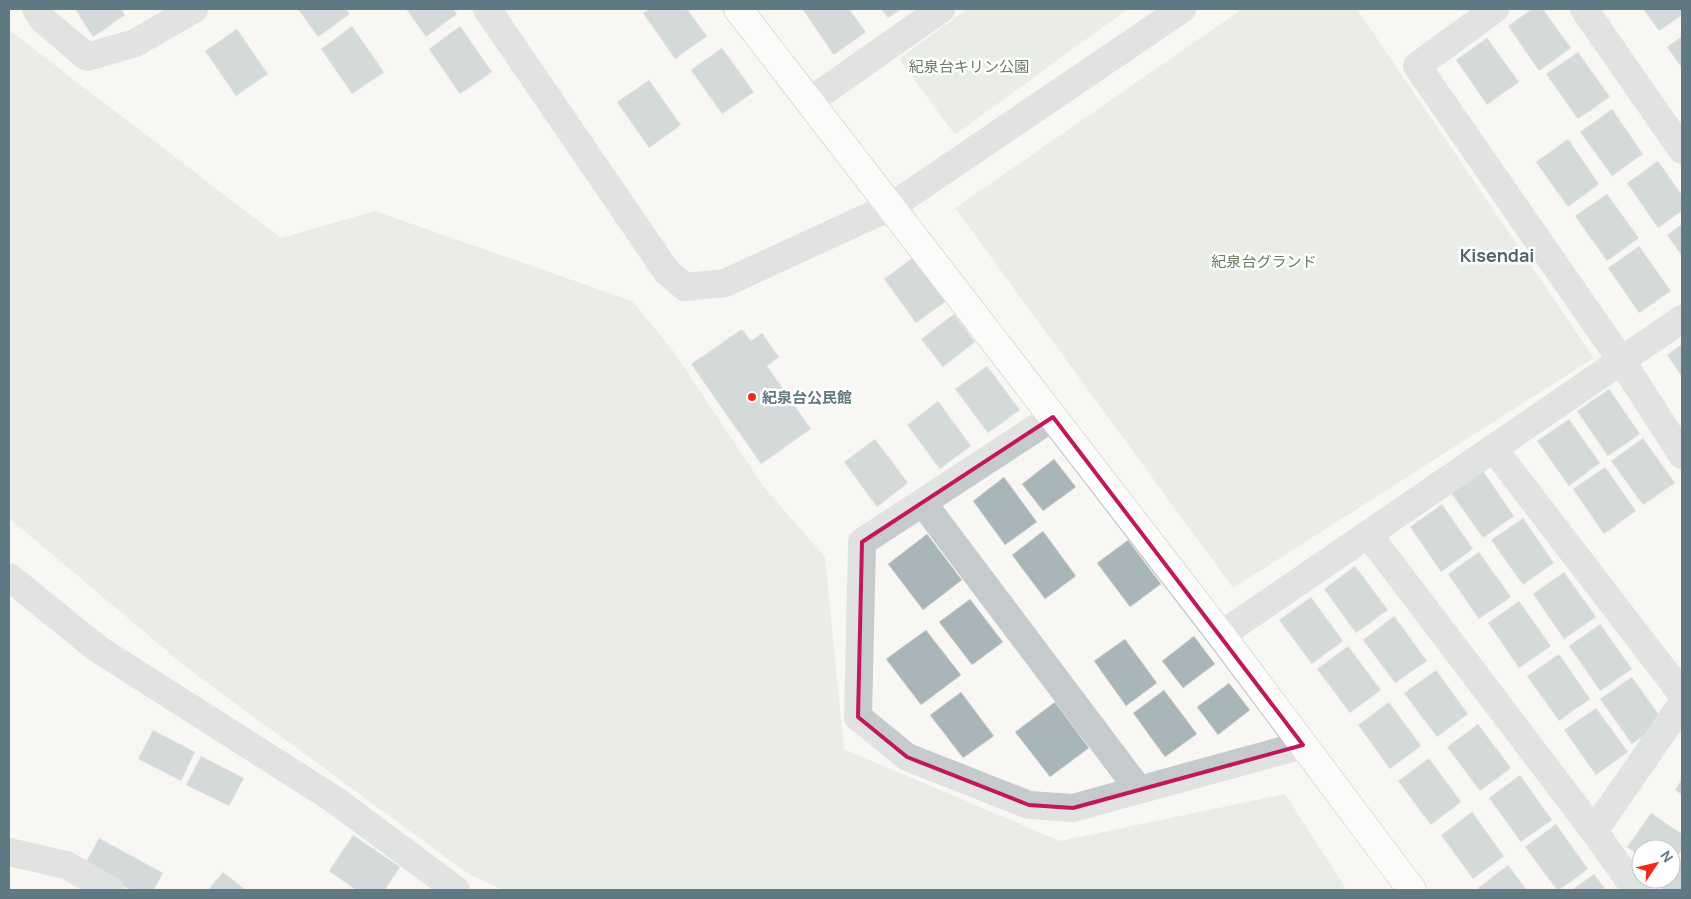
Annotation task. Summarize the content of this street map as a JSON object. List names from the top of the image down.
{
  "districts": ["Kisendai"],
  "parks": ["紀泉台キリン公園", "紀泉台グランド"],
  "places": ["紀泉台公民館"],
  "north": "top right"
}
